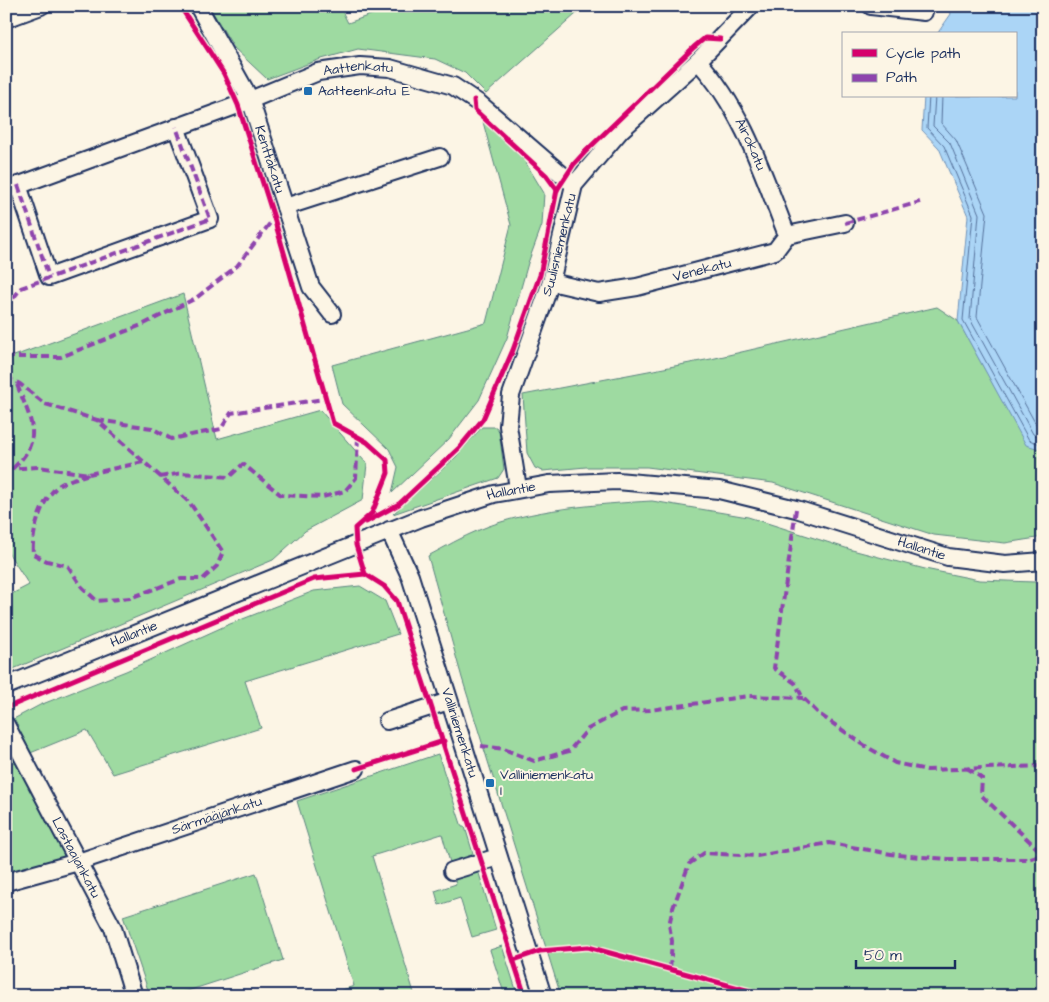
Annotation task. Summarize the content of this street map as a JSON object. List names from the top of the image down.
{
  "streets": {
    "street": [
      "Aattenkatu",
      "Airokatu",
      "Kenttäkatu",
      "Suulisniemenkatu",
      "Venekatu",
      "Hallantie",
      "Valliniemenkatu",
      "Särmääjänkatu",
      "Lastaajankatu"
    ]
  },
  "crossings": [
    ["Aattenkatu", "Kenttäkatu"],
    ["Aattenkatu", "Suulisniemenkatu"],
    ["Airokatu", "Suulisniemenkatu"],
    ["Airokatu", "Venekatu"],
    ["Suulisniemenkatu", "Venekatu"],
    ["Suulisniemenkatu", "Hallantie"],
    ["Hallantie", "Valliniemenkatu"],
    ["Särmääjänkatu", "Lastaajankatu"]
  ],
  "places": {
    "transit": ["Aatteenkatu E", "Valliniemenkatu I"]
  },
  "legend": ["Cycle path", "Path"],
  "scale_bar": "50 m"
}
